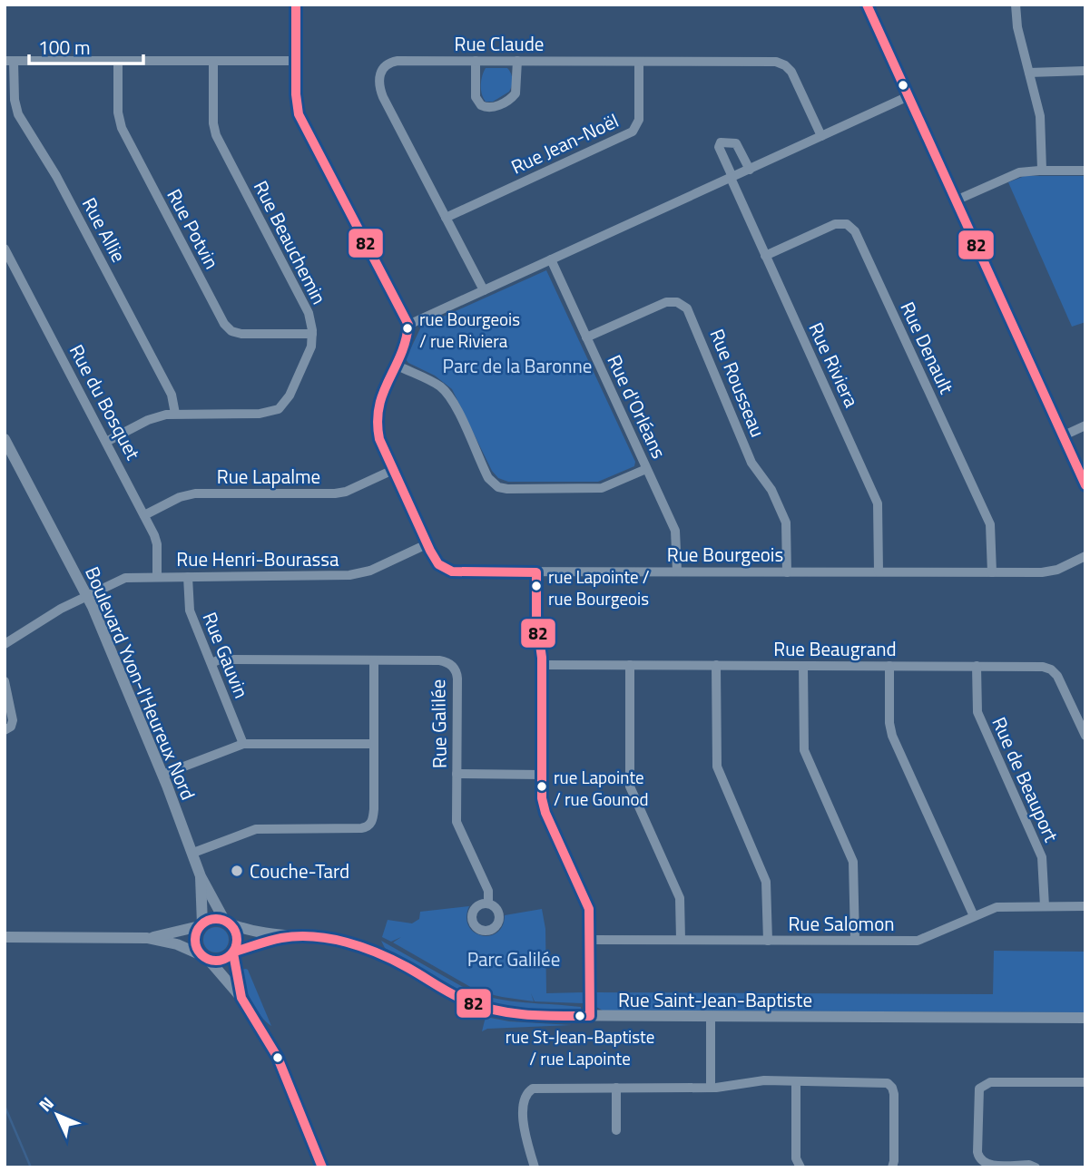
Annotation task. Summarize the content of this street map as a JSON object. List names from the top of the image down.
{
  "streets": {
    "street": [
      "Rue Claude",
      "Rue Jean-Noël",
      "Rue Potvin",
      "Rue Allie",
      "Rue Beauchemin",
      "Rue Denault",
      "Rue Riviera",
      "Rue Rousseau",
      "Rue du Bosquet",
      "Rue d'Orléans",
      "Rue Lapalme",
      "Rue Bourgeois",
      "Rue Henri-Bourassa",
      "Rue Beaugrand",
      "Rue Gauvin",
      "Boulevard Yvon-l'Heureux Nord",
      "Rue Galilée",
      "Rue de Beauport",
      "Rue Salomon",
      "Rue Saint-Jean-Baptiste"
    ]
  },
  "crossings": [
    ["Rue Claude", "Rue Jean-Noël"],
    ["Rue Potvin", "Rue Beauchemin"],
    ["Rue Allie", "Rue Beauchemin"],
    ["Rue Beauchemin", "Rue du Bosquet"],
    ["Rue Denault", "Rue Riviera"],
    ["Rue Denault", "Rue Bourgeois"],
    ["Rue Riviera", "Rue Bourgeois"],
    ["Rue Rousseau", "Rue d'Orléans"],
    ["Rue Rousseau", "Rue Bourgeois"],
    ["Rue du Bosquet", "Rue Lapalme"],
    ["Rue du Bosquet", "Rue Henri-Bourassa"],
    ["Rue d'Orléans", "Rue Bourgeois"],
    ["Rue Lapalme", "Rue Bourgeois"],
    ["Rue Bourgeois", "Rue Henri-Bourassa"],
    ["Rue Henri-Bourassa", "Rue Gauvin"],
    ["Rue Henri-Bourassa", "Boulevard Yvon-l'Heureux Nord"],
    ["Rue Beaugrand", "Rue de Beauport"],
    ["Rue Gauvin", "Rue Galilée"],
    ["Boulevard Yvon-l'Heureux Nord", "Rue Saint-Jean-Baptiste"],
    ["Rue de Beauport", "Rue Salomon"]
  ],
  "parks": ["Parc de la Baronne", "Parc Galilée"],
  "places": [
    "rue Bourgeois / rue Riviera",
    "rue Lapointe / rue Bourgeois",
    "rue Lapointe / rue Gounod",
    "Couche-Tard",
    "rue St-Jean-Baptiste / rue Lapointe"
  ],
  "lines": ["transit line 82"],
  "scale_bar": "100 m",
  "north": "top left"
}
